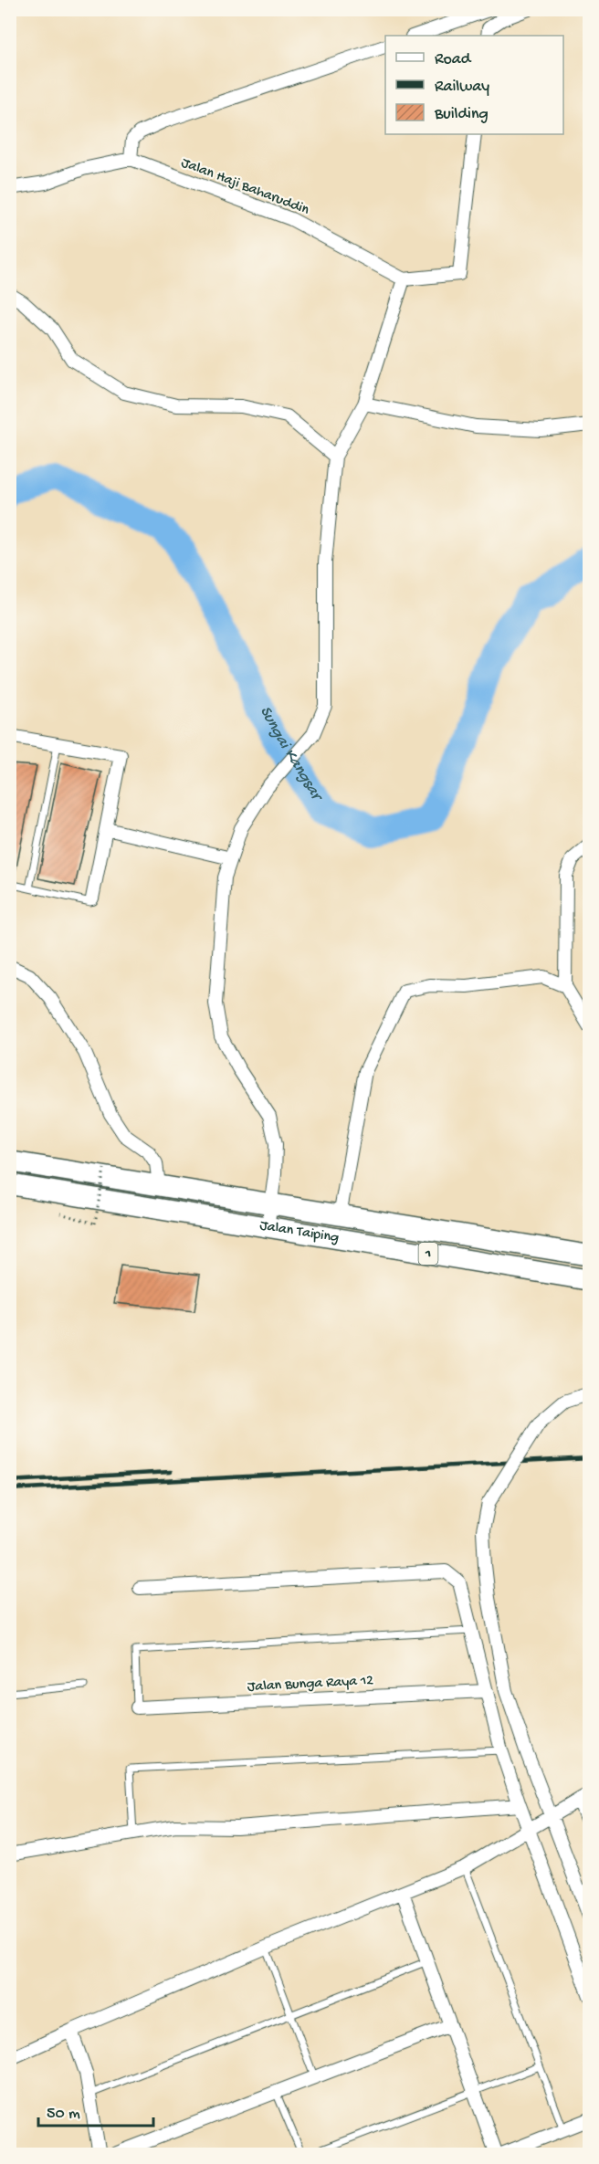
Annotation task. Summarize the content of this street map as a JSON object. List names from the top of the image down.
{
  "streets": {
    "highway": ["Jalan Taiping", "1"],
    "street": ["Jalan Haji Baharuddin", "Jalan Bunga Raya 12"]
  },
  "water": ["Sungai Kangsar"],
  "legend": ["Road", "Railway", "Building"],
  "scale_bar": "50 m"
}
